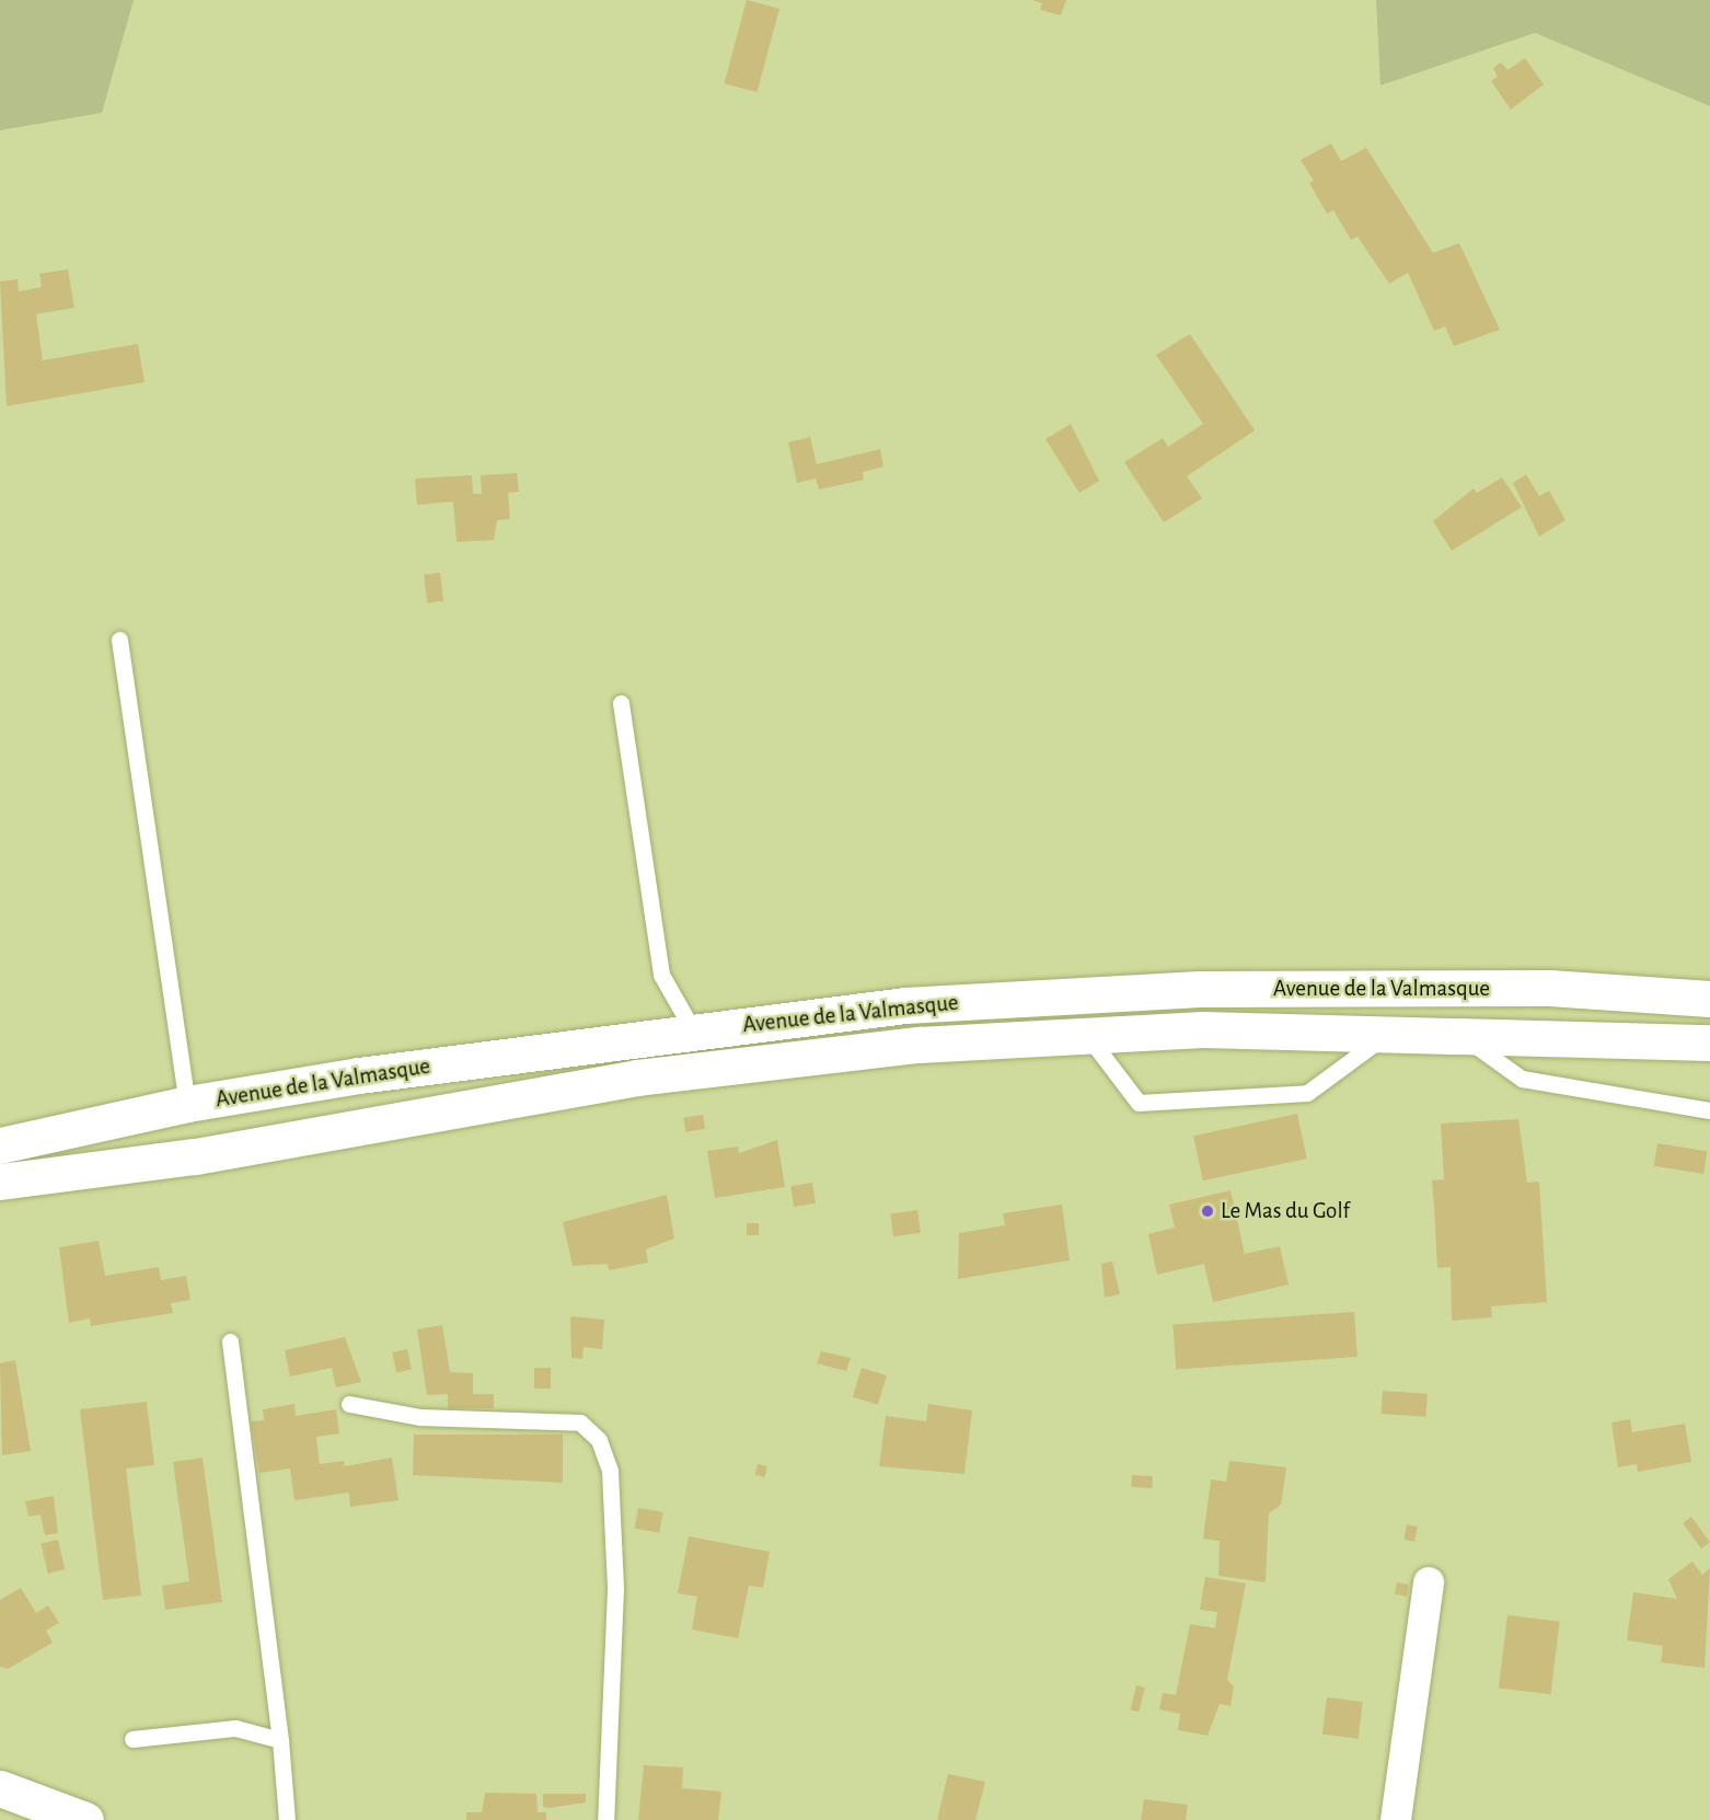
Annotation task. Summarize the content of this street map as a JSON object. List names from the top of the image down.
{
  "streets": {
    "main road": ["Avenue de la Valmasque"]
  },
  "places": ["Le Mas du Golf"]
}
